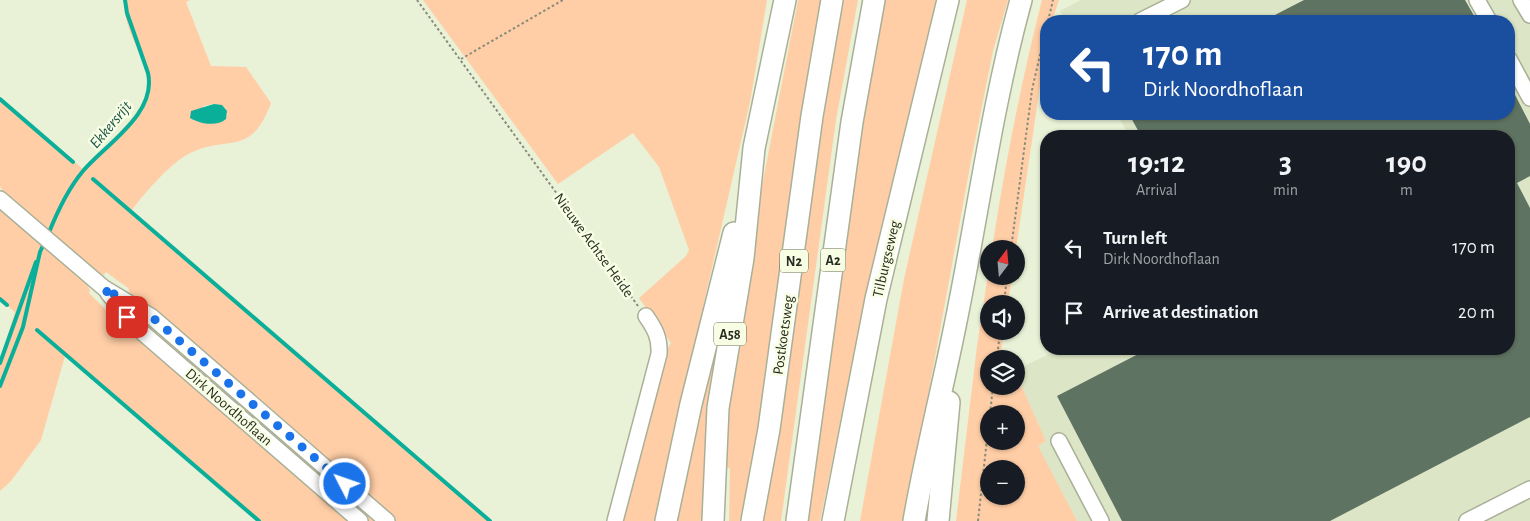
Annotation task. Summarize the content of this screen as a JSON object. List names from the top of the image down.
{
  "streets": {
    "highway": [
      "Tilburgseweg",
      "A2",
      "N2",
      "A58",
      "Postkoetsweg"
    ],
    "street": ["Dirk Noordhoflaan"],
    "path": ["Nieuwe Achtse Heide"]
  },
  "water": ["Ekkersrijt"],
  "north": "top",
  "page": {
    "turn": ["170 m", "Dirk Noordhoflaan"],
    "eta": [
      "19:12",
      "Arrival",
      "3",
      "min",
      "190",
      "m"
    ],
    "list": [
      {
        "name": "Turn left",
        "note": "Dirk Noordhoflaan",
        "value": "170 m"
      },
      {
        "name": "Arrive at destination",
        "value": "20 m"
      }
    ],
    "map_buttons": ["+", "−"]
  }
}
